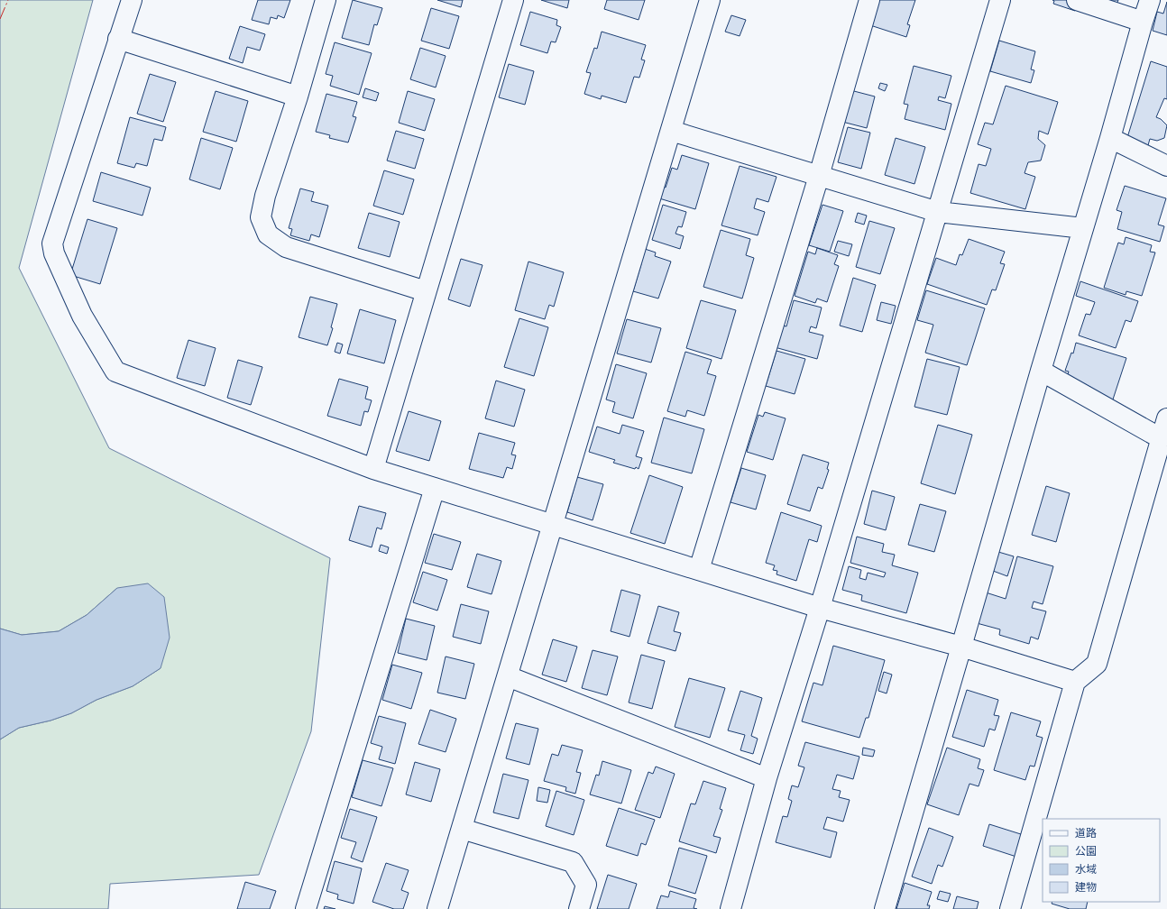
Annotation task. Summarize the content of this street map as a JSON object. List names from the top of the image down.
{
  "legend": [
    "道路",
    "公園",
    "水域",
    "建物"
  ]
}
